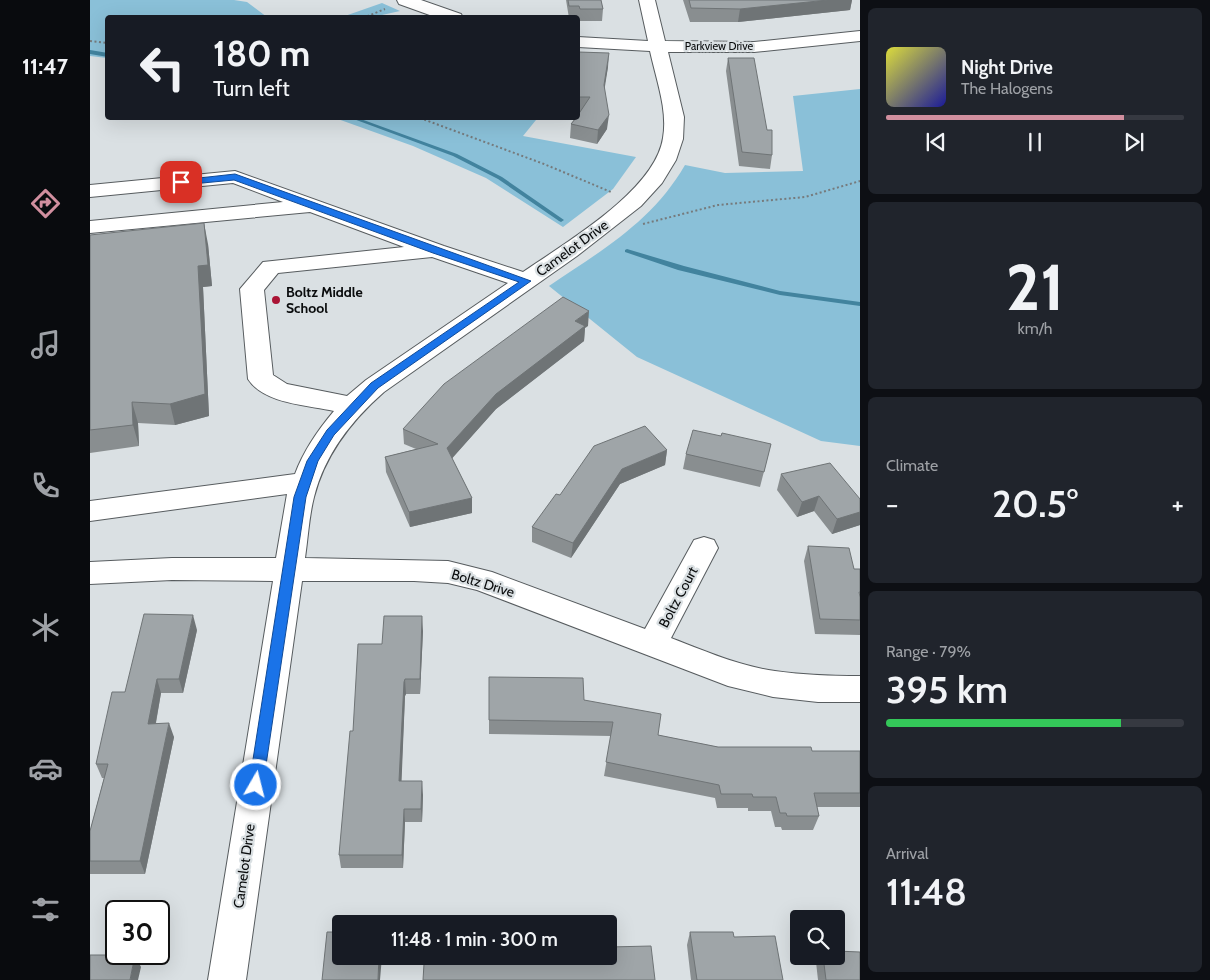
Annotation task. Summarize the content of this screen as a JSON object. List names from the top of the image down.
{
  "streets": {
    "street": [
      "Parkview Drive",
      "Camelot Drive",
      "Boltz Drive",
      "Boltz Court"
    ]
  },
  "crossings": [
    ["Parkview Drive", "Camelot Drive"],
    ["Camelot Drive", "Boltz Drive"],
    ["Boltz Drive", "Boltz Court"]
  ],
  "places": ["Boltz Middle School"],
  "page": {
    "tabs": "11:47",
    "turn": ["180 m", "Turn left"],
    "song": ["Night Drive", "The Halogens"],
    "tile": [
      ["21", "km/h"],
      "Climate",
      ["Range · 79%", "395 km"],
      ["Arrival", "11:48"]
    ],
    "heat": ["−", "20.5°", "+"],
    "limit": "30",
    "trip": "11:48 · 1 min · 300 m"
  }
}
